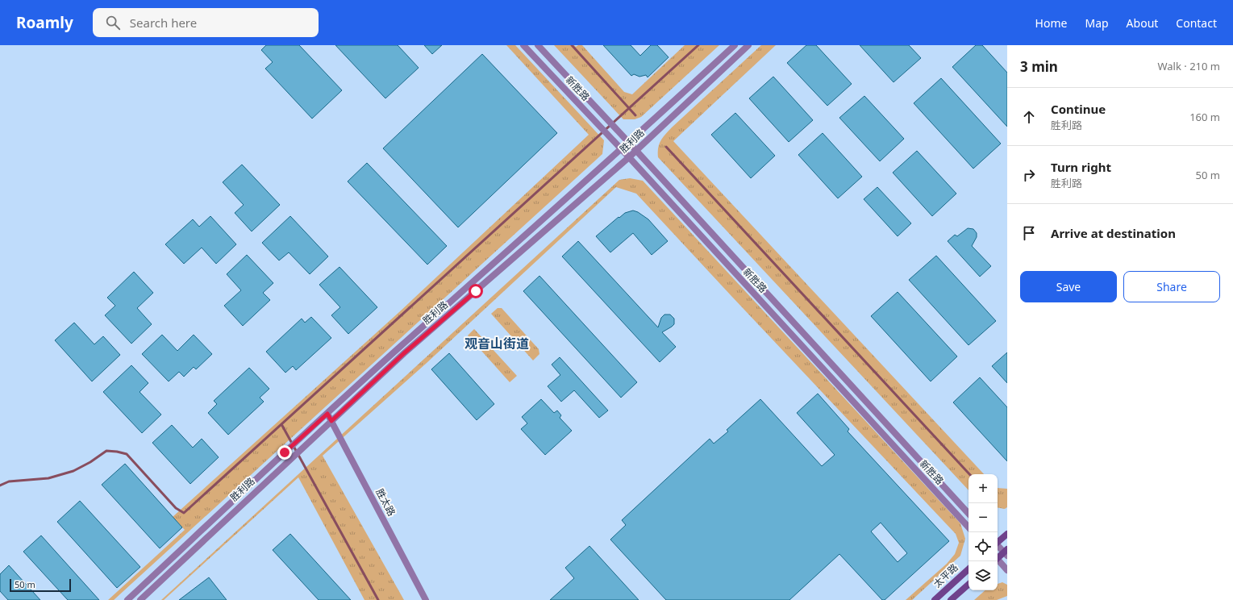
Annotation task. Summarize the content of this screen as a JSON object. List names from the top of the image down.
{
  "streets": {
    "main road": ["太平路"],
    "street": ["新胜路", "胜利路", "胜太路"]
  },
  "crossings": [
    ["新胜路", "胜利路"],
    ["胜利路", "胜太路"]
  ],
  "districts": ["观音山街道"],
  "scale_bar": "50 m",
  "page": {
    "header": "Roamly",
    "search": "Search here",
    "nav": [
      "Home",
      "Map",
      "About",
      "Contact"
    ],
    "heading": ["3 min", "Walk · 210 m"],
    "list": [
      ["Continue", "胜利路", "160 m"],
      ["Turn right", "胜利路", "50 m"],
      "Arrive at destination"
    ],
    "buttons": ["Save", "Share"],
    "map_buttons": ["+", "−"],
    "scale": "50 m"
  }
}
